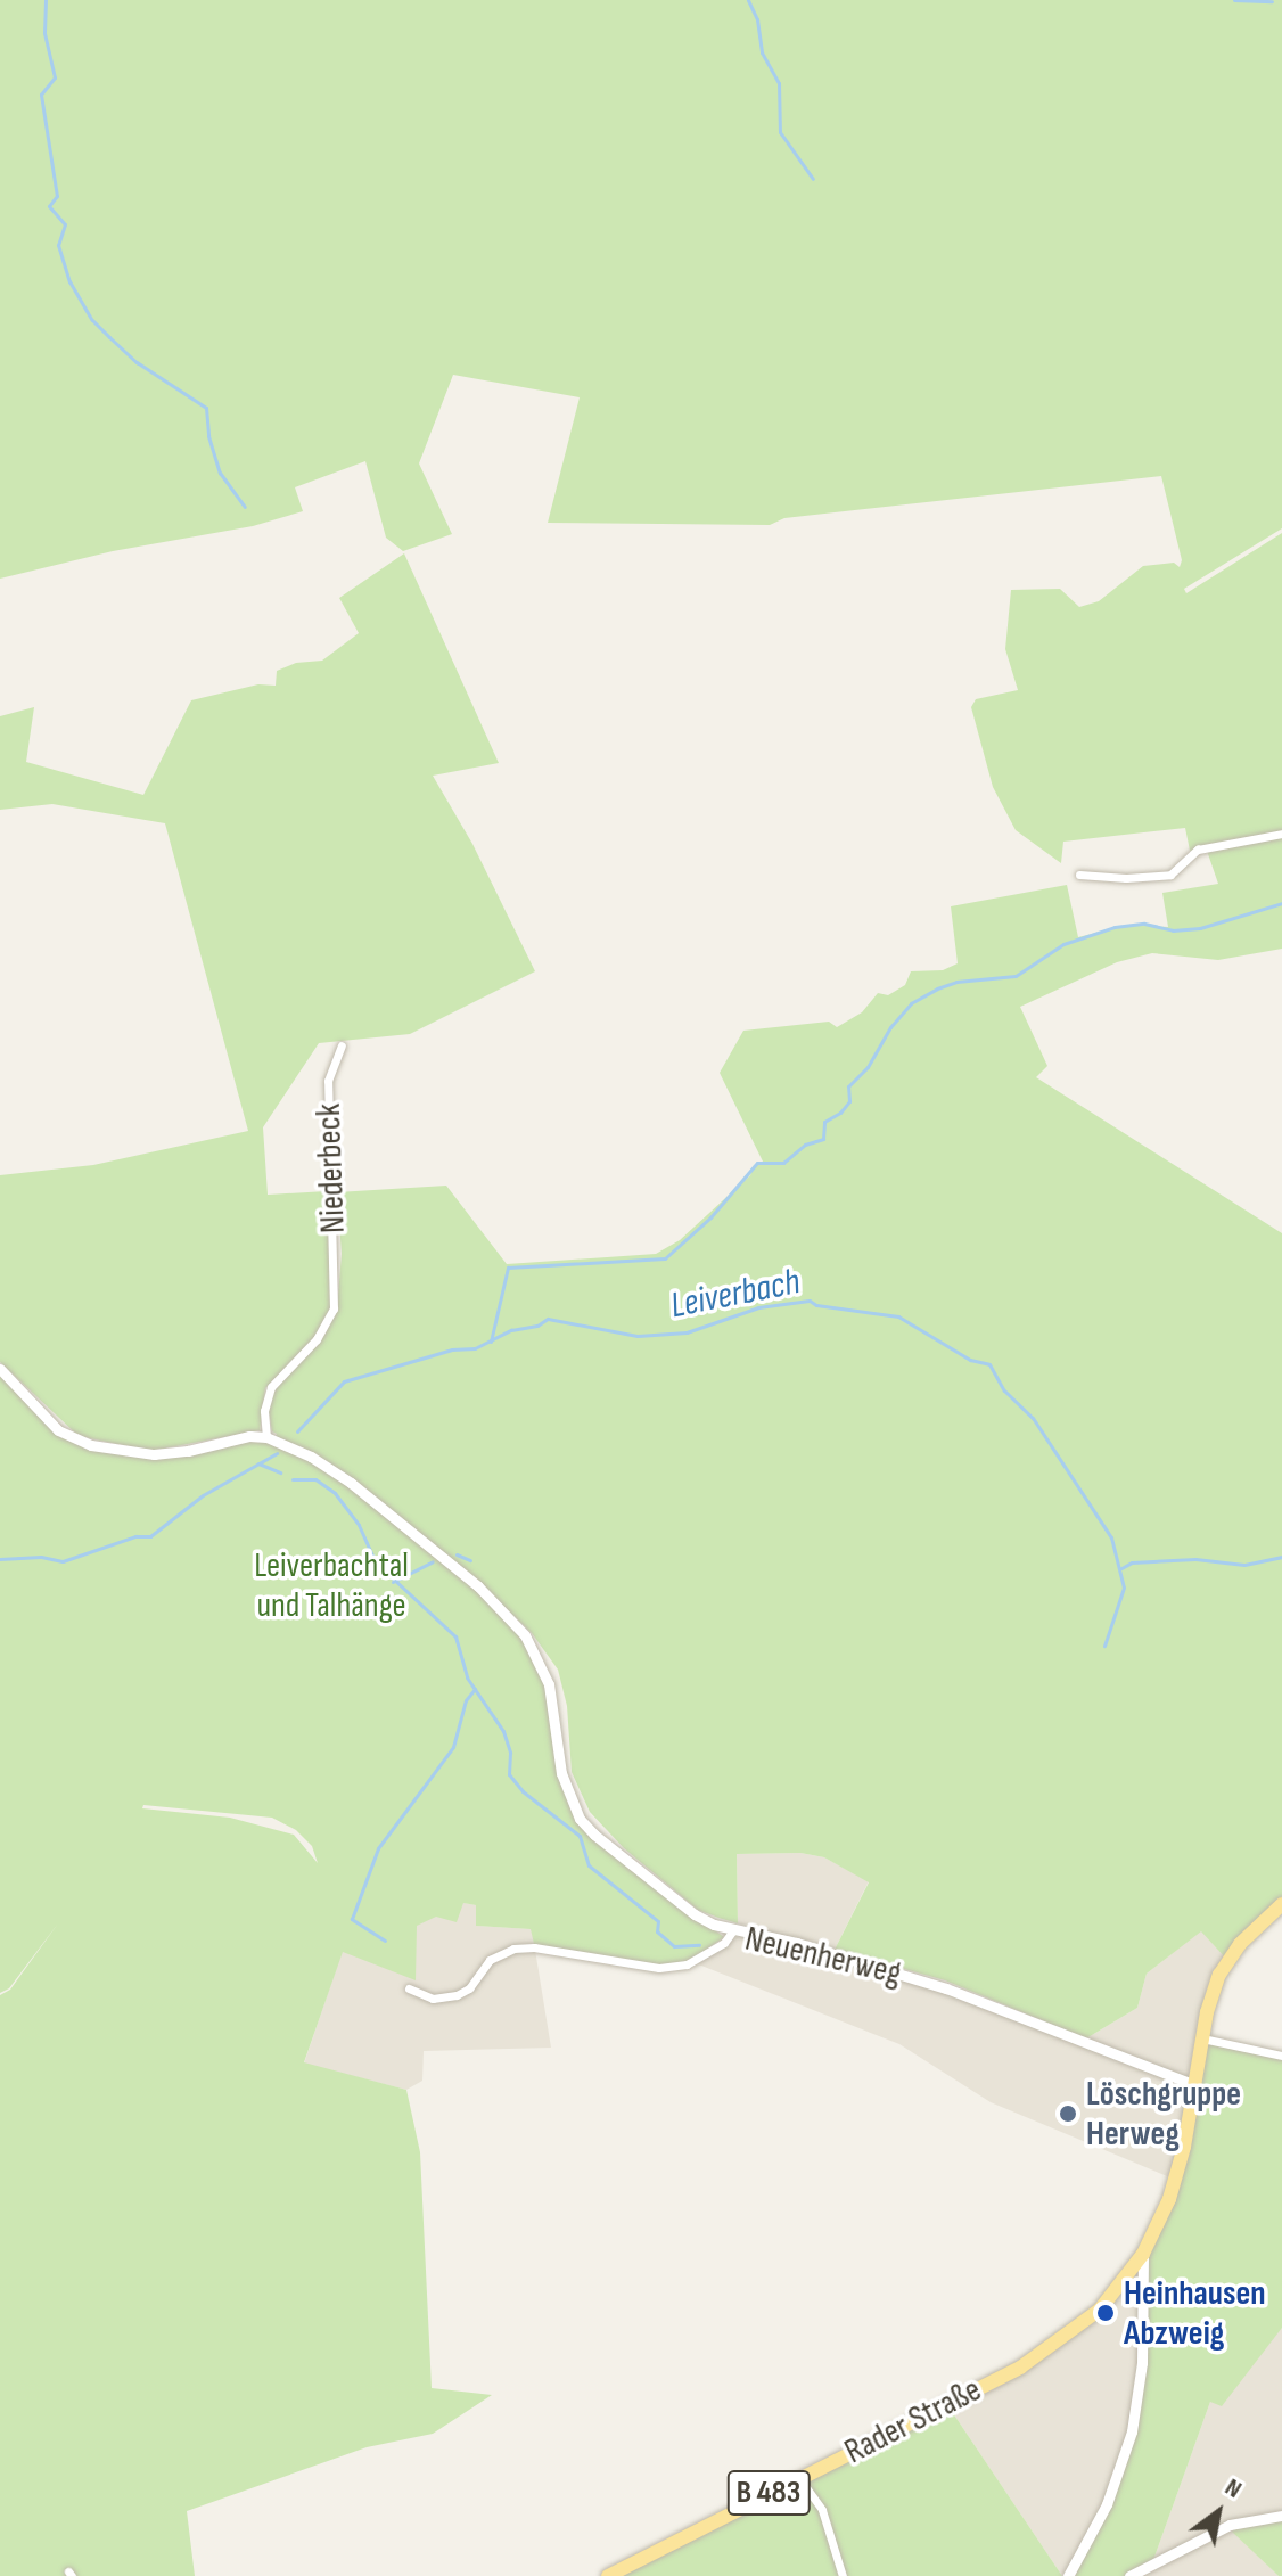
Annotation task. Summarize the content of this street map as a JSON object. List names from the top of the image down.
{
  "streets": {
    "main road": ["Rader Straße", "B 483"],
    "street": ["Niederbeck", "Neuenherweg"]
  },
  "crossings": [
    ["Neuenherweg", "B 483"],
    ["Rader Straße", "B 483"]
  ],
  "water": ["Leiverbach"],
  "parks": ["Leiverbachtal und Talhänge"],
  "places": ["Löschgruppe Herweg", "Heinhausen Abzweig"],
  "north": "top right"
}
